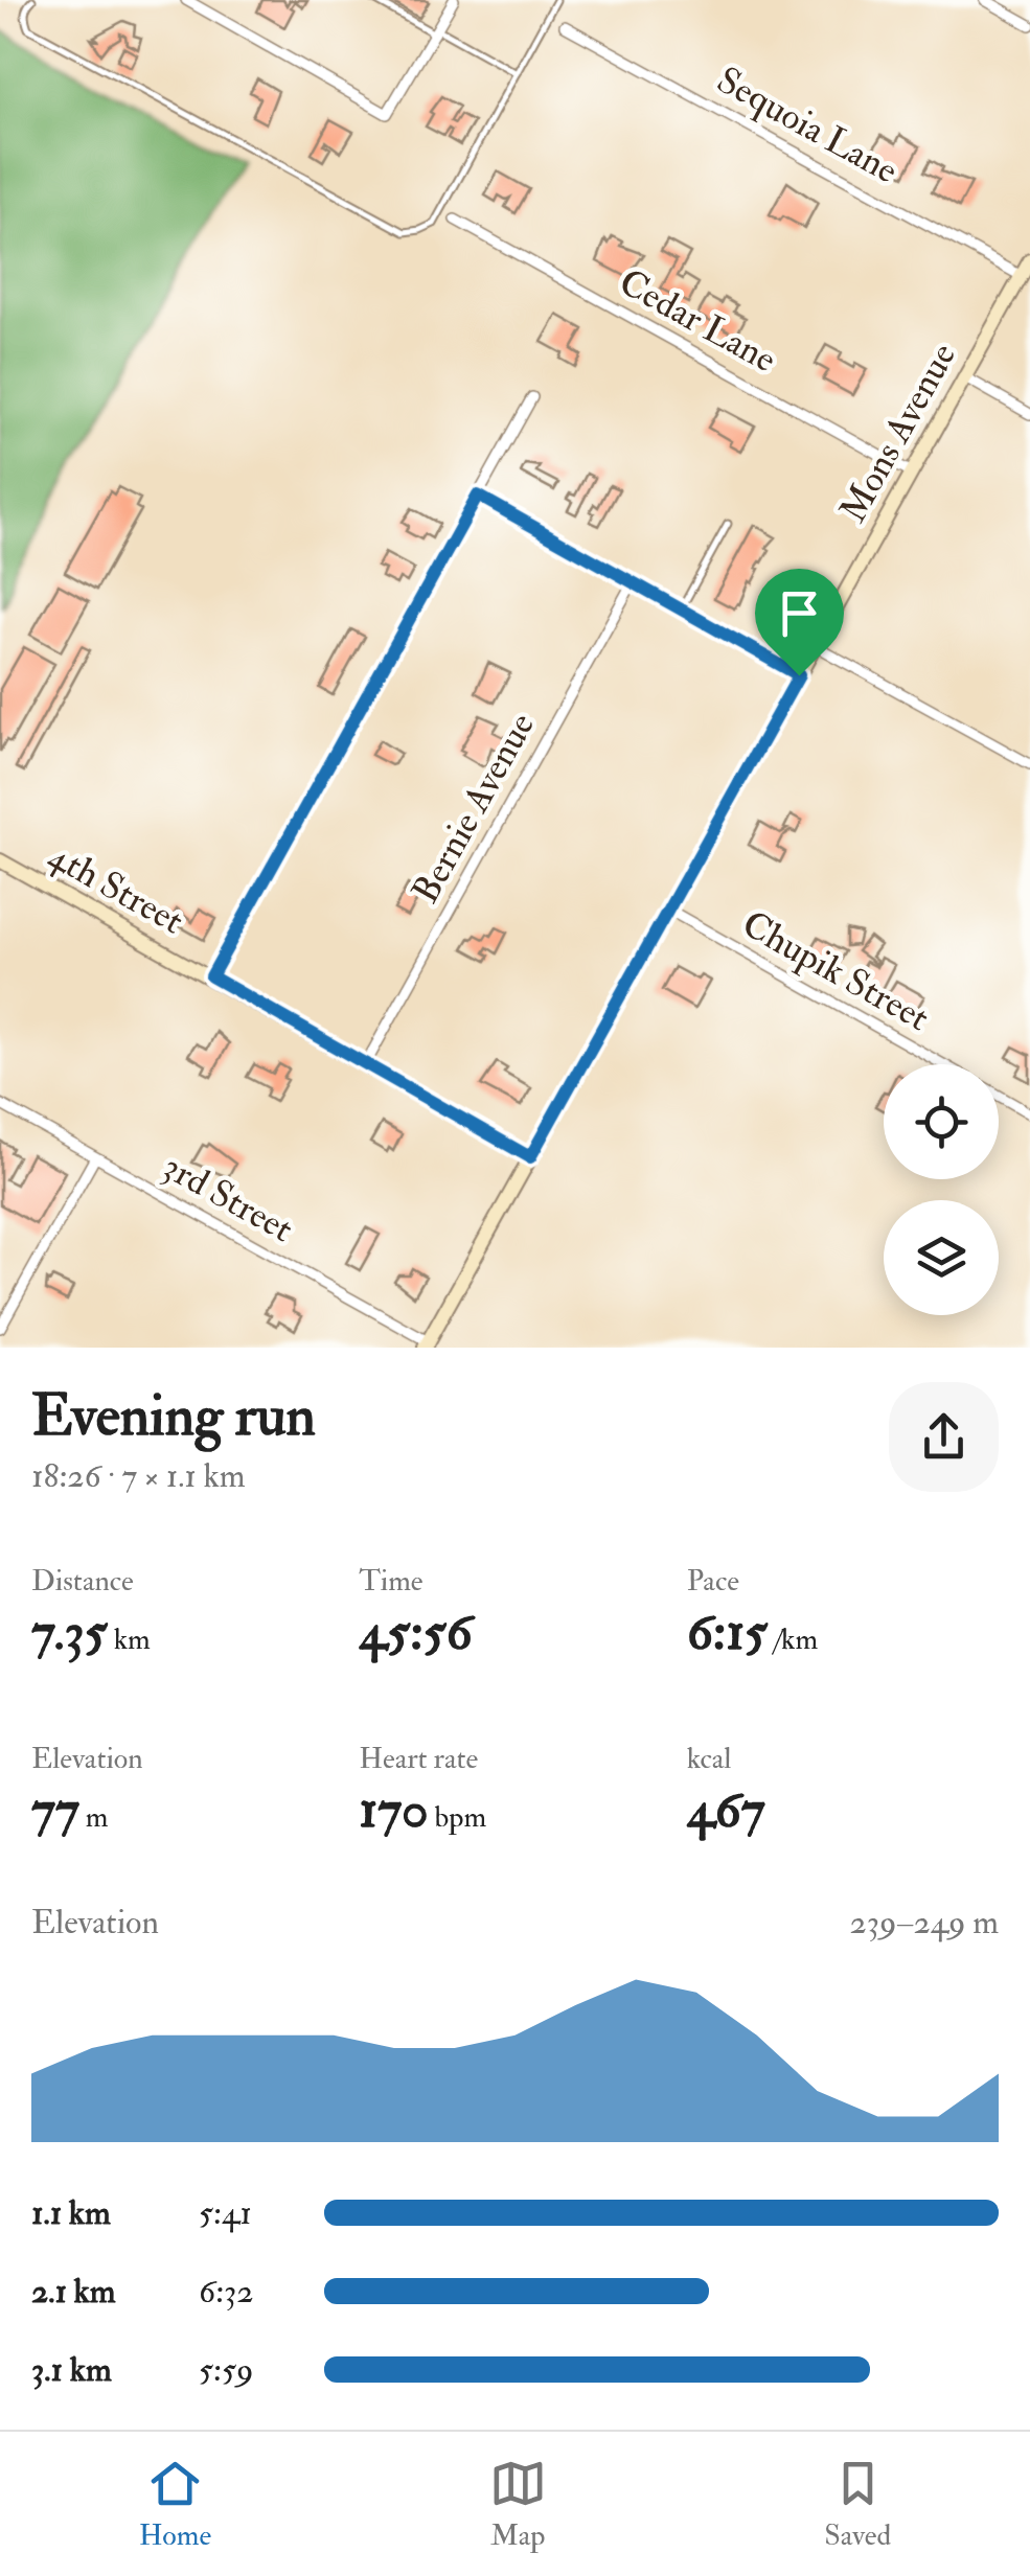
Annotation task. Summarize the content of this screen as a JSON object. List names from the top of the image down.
{
  "streets": {
    "street": [
      "Sequoia Lane",
      "Cedar Lane",
      "Mons Avenue",
      "Bernie Avenue",
      "4th Street",
      "Chupik Street",
      "3rd Street"
    ]
  },
  "crossings": [
    ["Sequoia Lane", "Mons Avenue"],
    ["Cedar Lane", "Mons Avenue"],
    ["Mons Avenue", "4th Street"],
    ["Mons Avenue", "Chupik Street"],
    ["Mons Avenue", "3rd Street"],
    ["Bernie Avenue", "4th Street"]
  ],
  "page": {
    "heading": ["Evening run", "18:26 · 7 × 1.1 km"],
    "stats": [
      ["Distance", "7.35 km"],
      ["Time", "45:56"],
      ["Pace", "6:15 /km"],
      ["Elevation", "77 m"],
      ["Heart rate", "170 bpm"],
      ["kcal", "467"]
    ],
    "chart": ["Elevation", "239–249 m"],
    "list": [
      {
        "name": "1.1 km",
        "note": "5:41"
      },
      {
        "name": "2.1 km",
        "note": "6:32"
      },
      {
        "name": "3.1 km",
        "note": "5:59"
      }
    ],
    "tabs": ["Home", "Map", "Saved"]
  }
}
